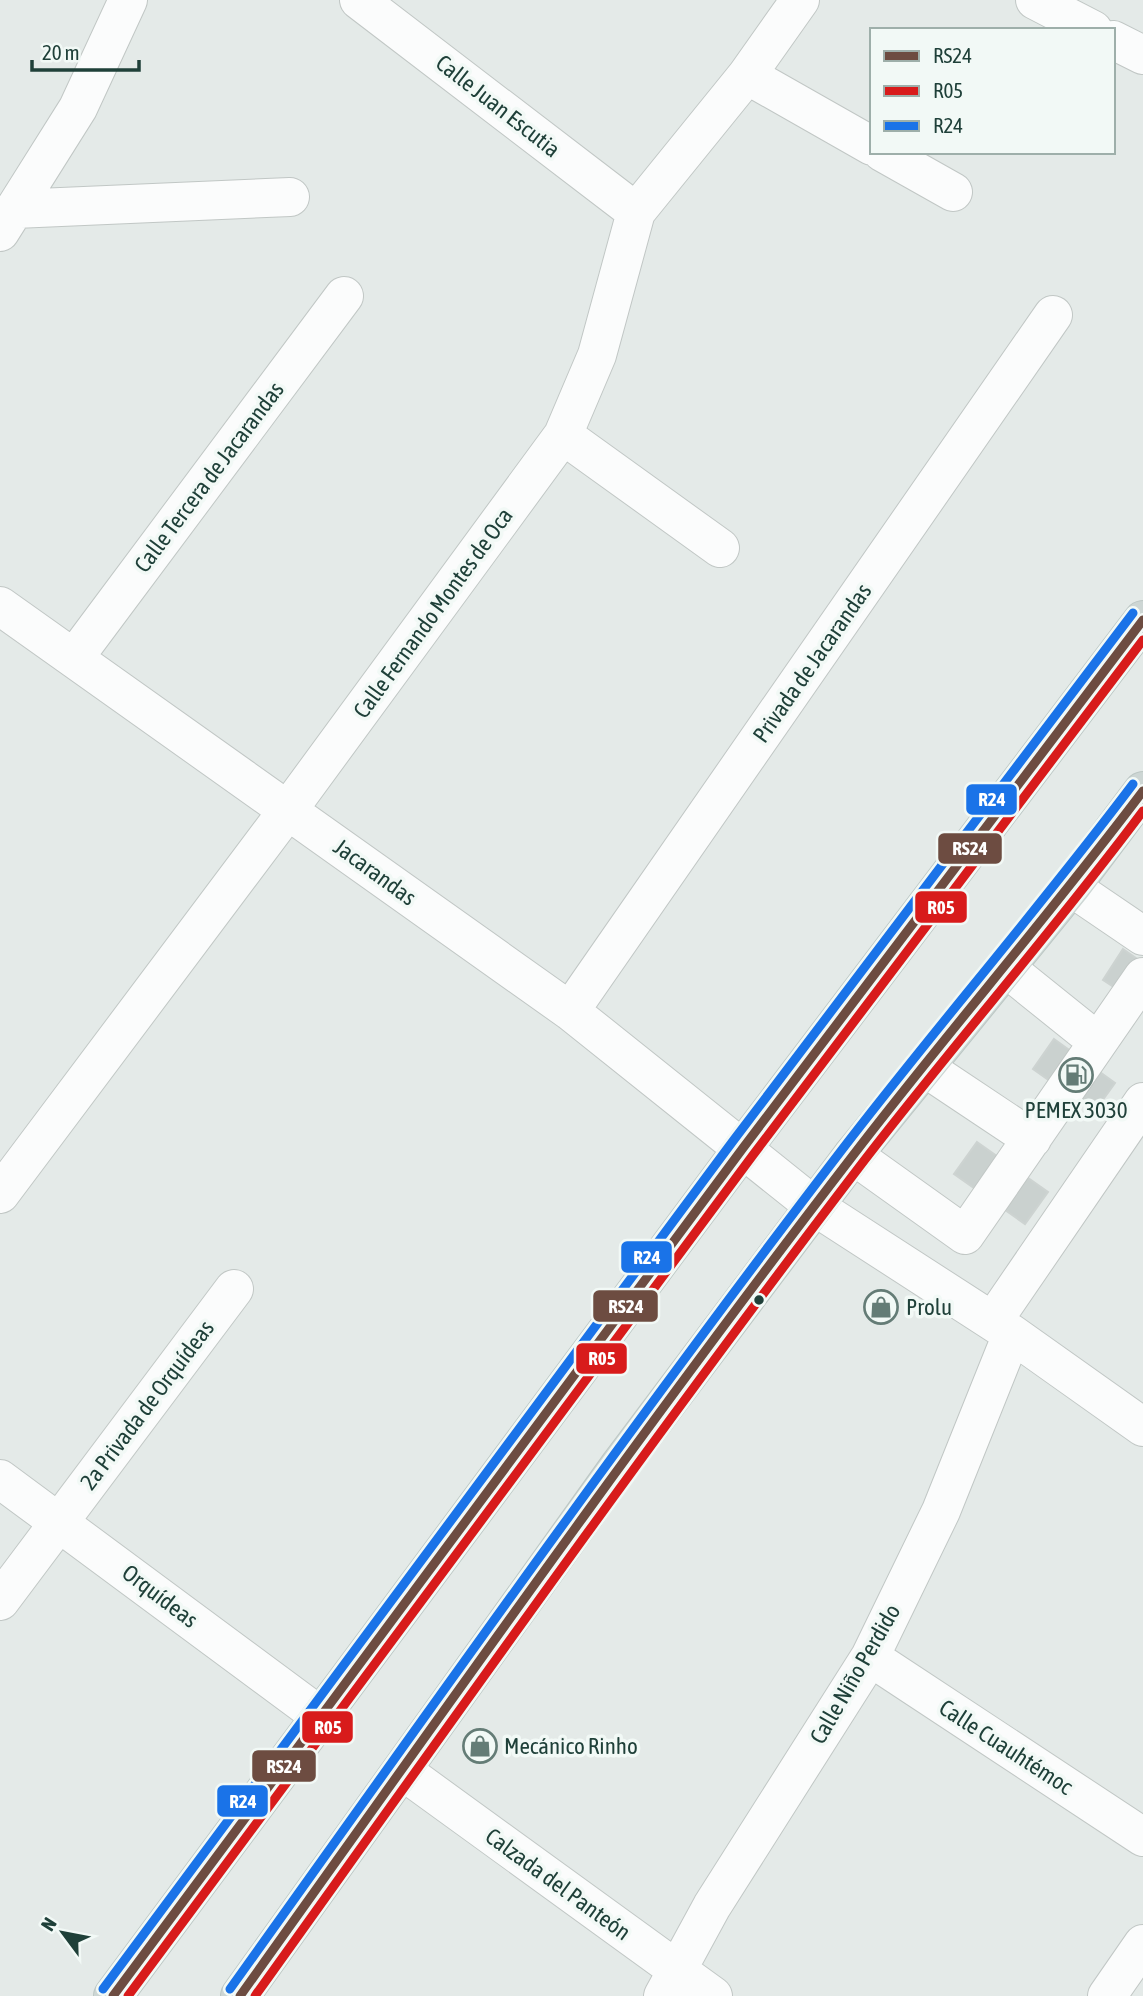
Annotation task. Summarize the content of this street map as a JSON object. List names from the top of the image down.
{
  "streets": {
    "street": [
      "Calle Juan Escutia",
      "Calle Tercera de Jacarandas",
      "Calle Fernando Montes de Oca",
      "Privada de Jacarandas",
      "Jacarandas",
      "2a Privada de Orquídeas",
      "Orquídeas",
      "Calle Niño Perdido",
      "Calle Cuauhtémoc",
      "Calzada del Panteón"
    ]
  },
  "crossings": [
    ["Calle Juan Escutia", "Calle Fernando Montes de Oca"],
    ["Calle Tercera de Jacarandas", "Jacarandas"],
    ["Calle Fernando Montes de Oca", "Jacarandas"],
    ["Privada de Jacarandas", "Jacarandas"],
    ["Jacarandas", "Calle Niño Perdido"],
    ["2a Privada de Orquídeas", "Orquídeas"],
    ["Calle Niño Perdido", "Calle Cuauhtémoc"],
    ["Calle Niño Perdido", "Calzada del Panteón"]
  ],
  "places": {
    "fuel station": ["PEMEX 3030"],
    "shop": ["Prolu", "Mecánico Rinho"]
  },
  "lines": ["transit line R24", "transit line RS24", "transit line R05"],
  "legend": ["RS24", "R05", "R24"],
  "scale_bar": "20 m",
  "north": "top left"
}
